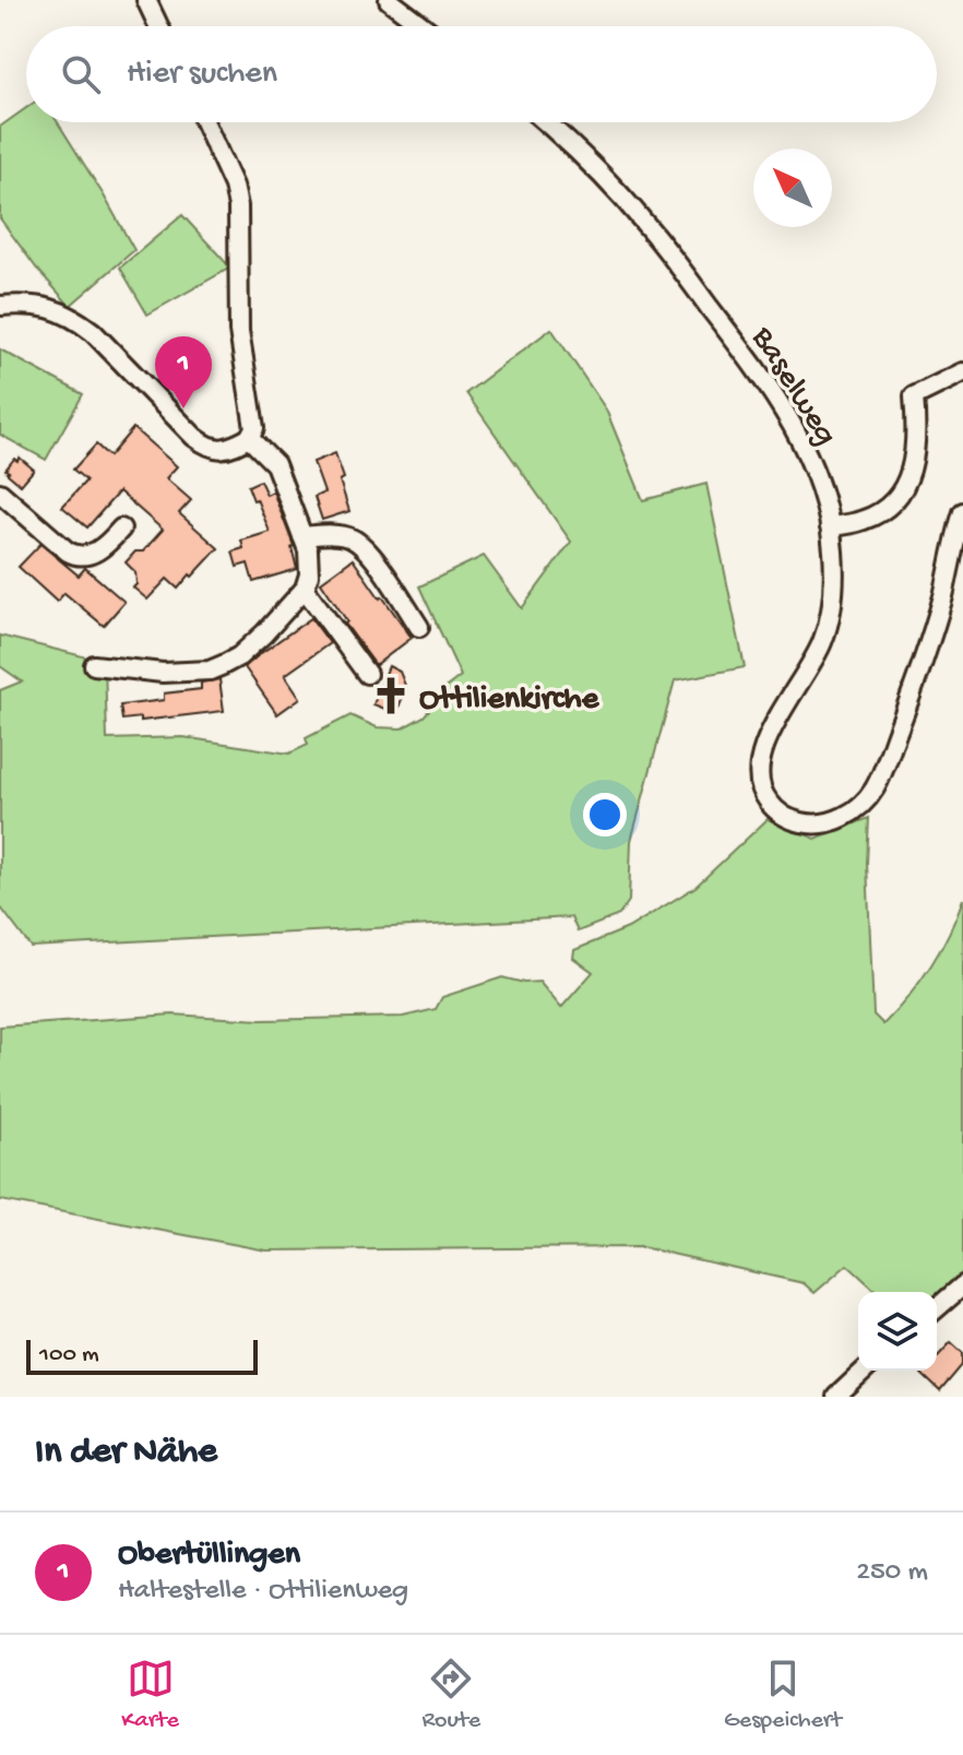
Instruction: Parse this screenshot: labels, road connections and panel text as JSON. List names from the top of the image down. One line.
{"streets":{"street":["Baselweg"]},"places":{"church":["Ottilienkirche"]},"scale_bar":"100 m","north":"top left","page":{"search":"Hier suchen","pins":"1","scale":"100 m","heading":"In der Nähe","list":[{"mark":"1","name":"Obertüllingen","note":"Haltestelle · Ottilienweg","value":"250 m"}],"nav":["Karte","Route","Gespeichert"]}}
